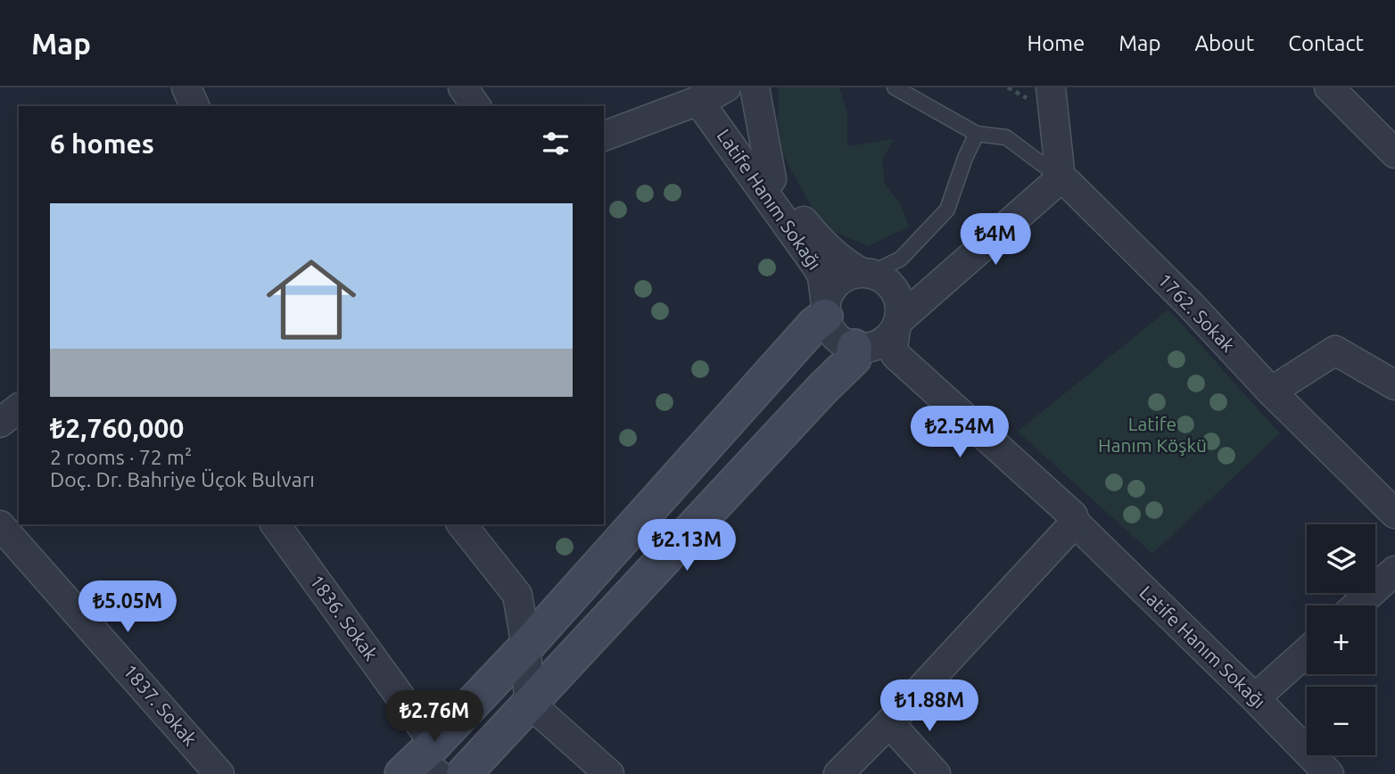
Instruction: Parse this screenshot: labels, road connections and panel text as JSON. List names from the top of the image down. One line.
{"streets":{"street":["Latife Hanım Sokağı","1762. Sokak","1836. Sokak","1837. Sokak"]},"parks":["Latife Hanım Köşkü"],"page":{"header":"Map","nav":["Home","Map","About","Contact"],"heading":"6 homes","list":[{"name":"₺2,760,000","note":"2 rooms · 72 m² · Doç. Dr. Bahriye Üçok Bulvarı"}],"price":["₺4M","₺2.54M","₺2.13M","₺5.05M","₺1.88M","₺2.76M"],"map_buttons":["+","−"]}}
